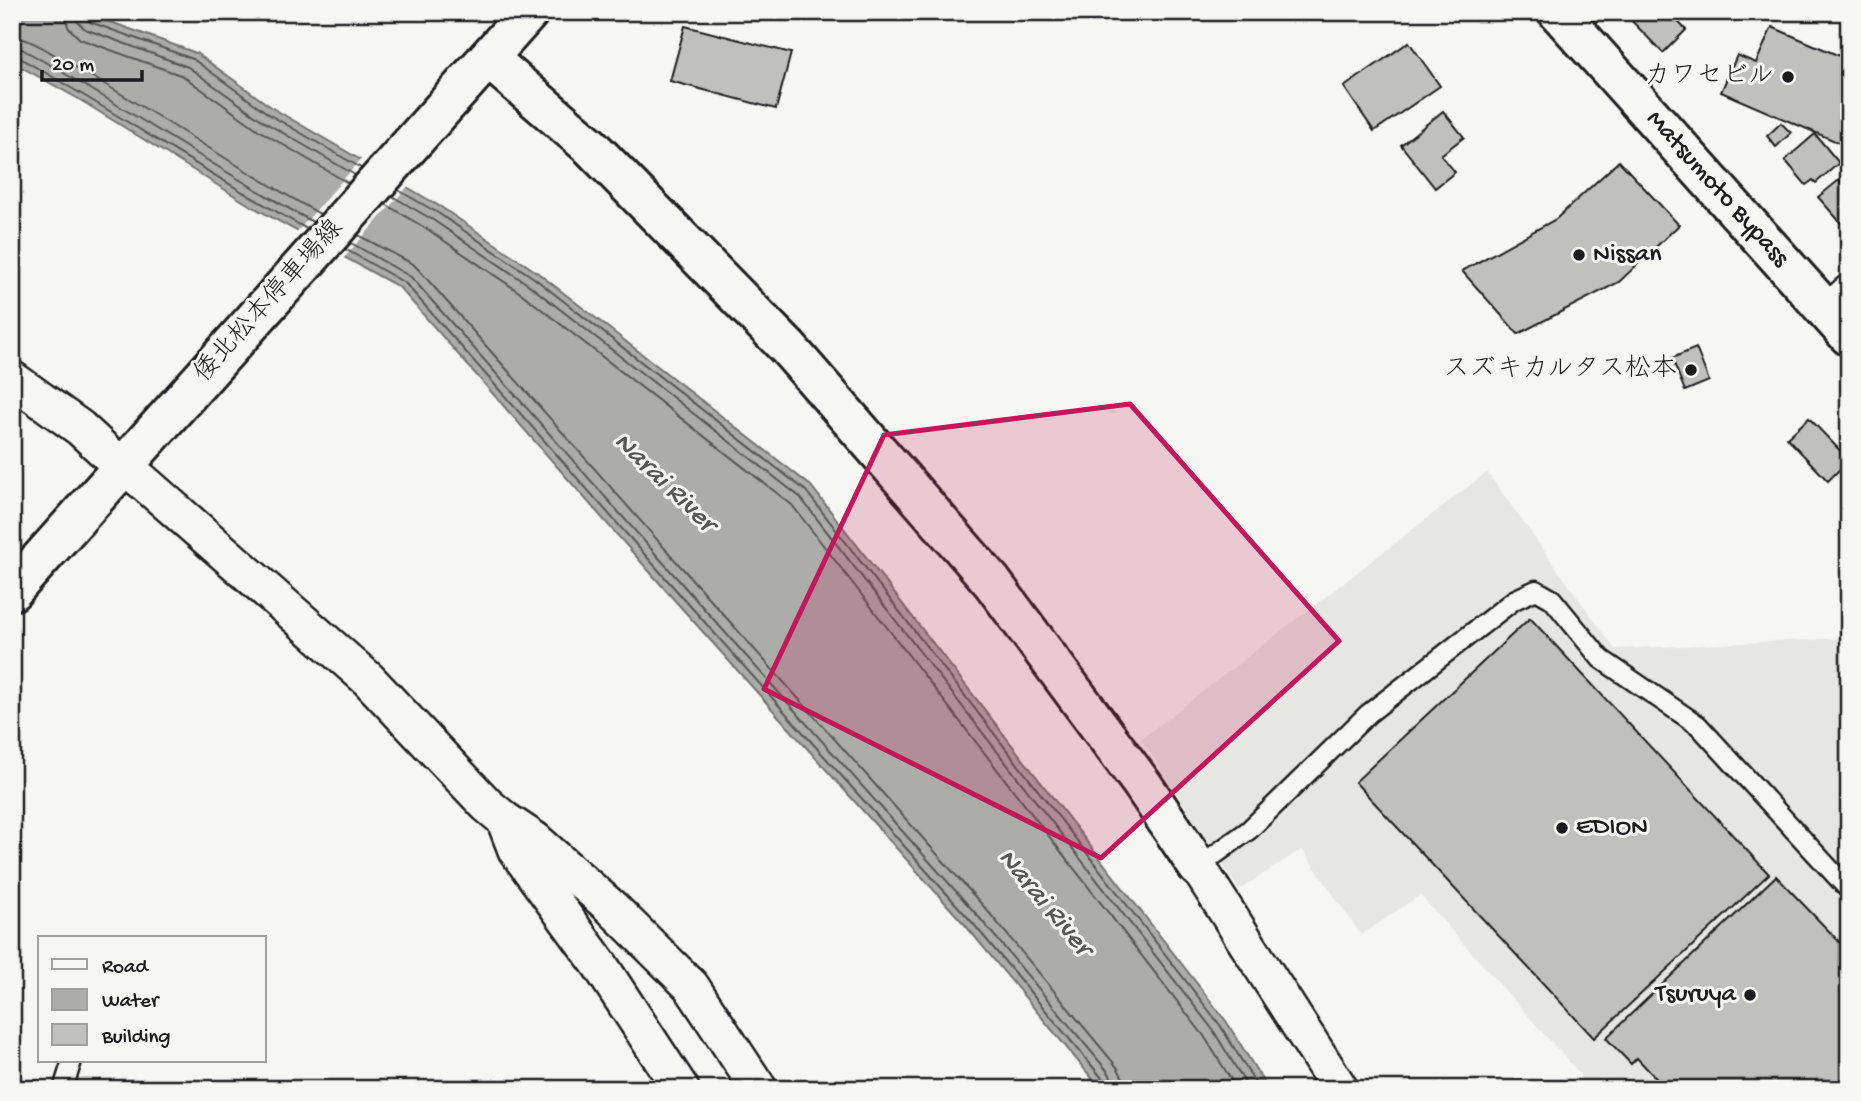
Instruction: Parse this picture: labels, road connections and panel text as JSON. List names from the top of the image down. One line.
{"streets":{"main road":["Matsumoto Bypass","倭北松本停車場線"]},"water":["Narai River"],"places":["カワセビル","Nissan","スズキカルタス松本","EDION","Tsuruya"],"legend":["Road","Water","Building"],"scale_bar":"20 m"}
